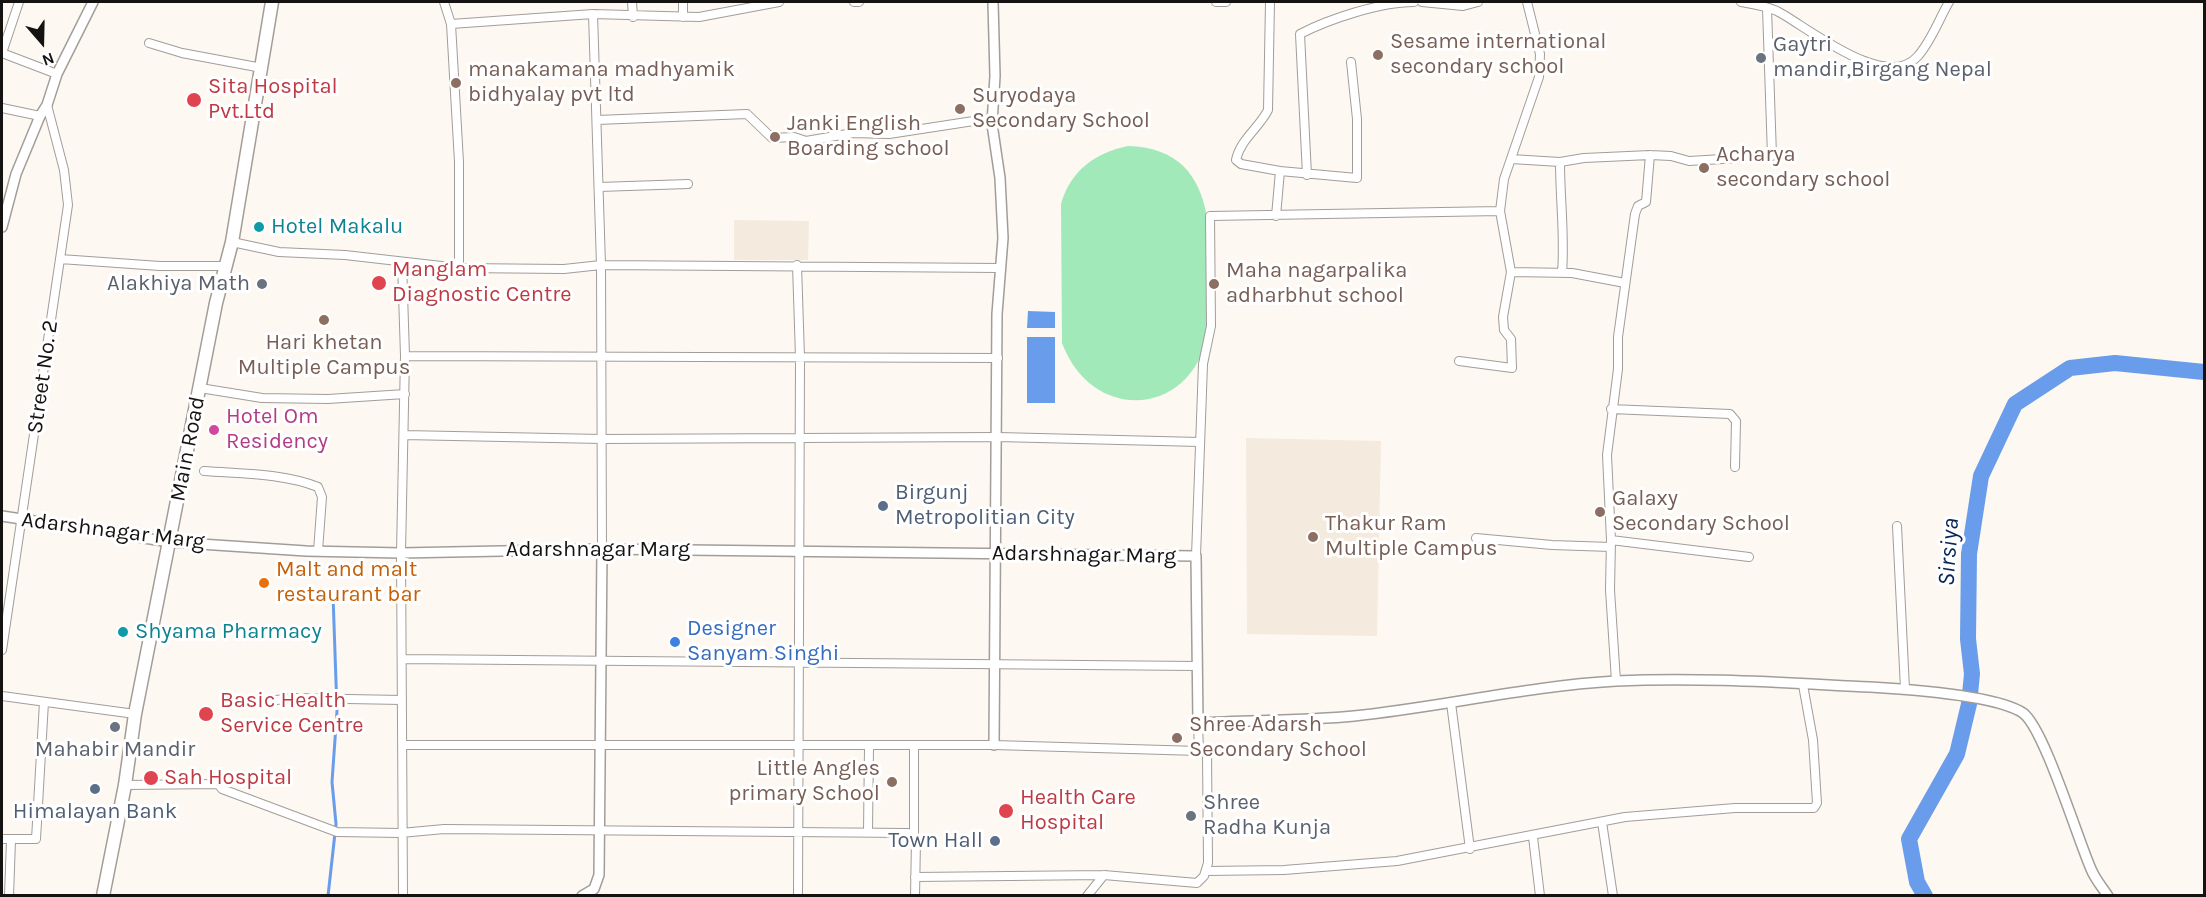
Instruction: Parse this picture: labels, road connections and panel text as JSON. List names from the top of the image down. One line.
{"streets":{"main road":["Main Road"],"street":["Street No. 2","Adarshnagar Marg"]},"crossings":[["Street No. 2","Adarshnagar Marg"],["Main Road","Adarshnagar Marg"]],"water":["Sirsiya"],"places":["Sesame international secondary school","Gaytri mandir,Birgang Nepal","manakamana madhyamik bidhyalay pvt ltd","Sita Hospital Pvt.Ltd","Suryodaya Secondary School","Janki English Boarding school","Acharya secondary school","Hotel Makalu","Manglam Diagnostic Centre","Alakhiya Math","Maha nagarpalika adharbhut school","Hari khetan Multiple Campus","Hotel Om Residency","Birgunj Metropolitian City","Galaxy Secondary School","Thakur Ram Multiple Campus","Malt and malt restaurant bar","Shyama Pharmacy","Designer Sanyam Singhi","Basic Health Service Centre","Mahabir Mandir","Shree Adarsh Secondary School","Sah Hospital","Little Angles primary School","Himalayan Bank","Health Care Hospital","Shree Radha Kunja","Town Hall"],"north":"bottom"}
